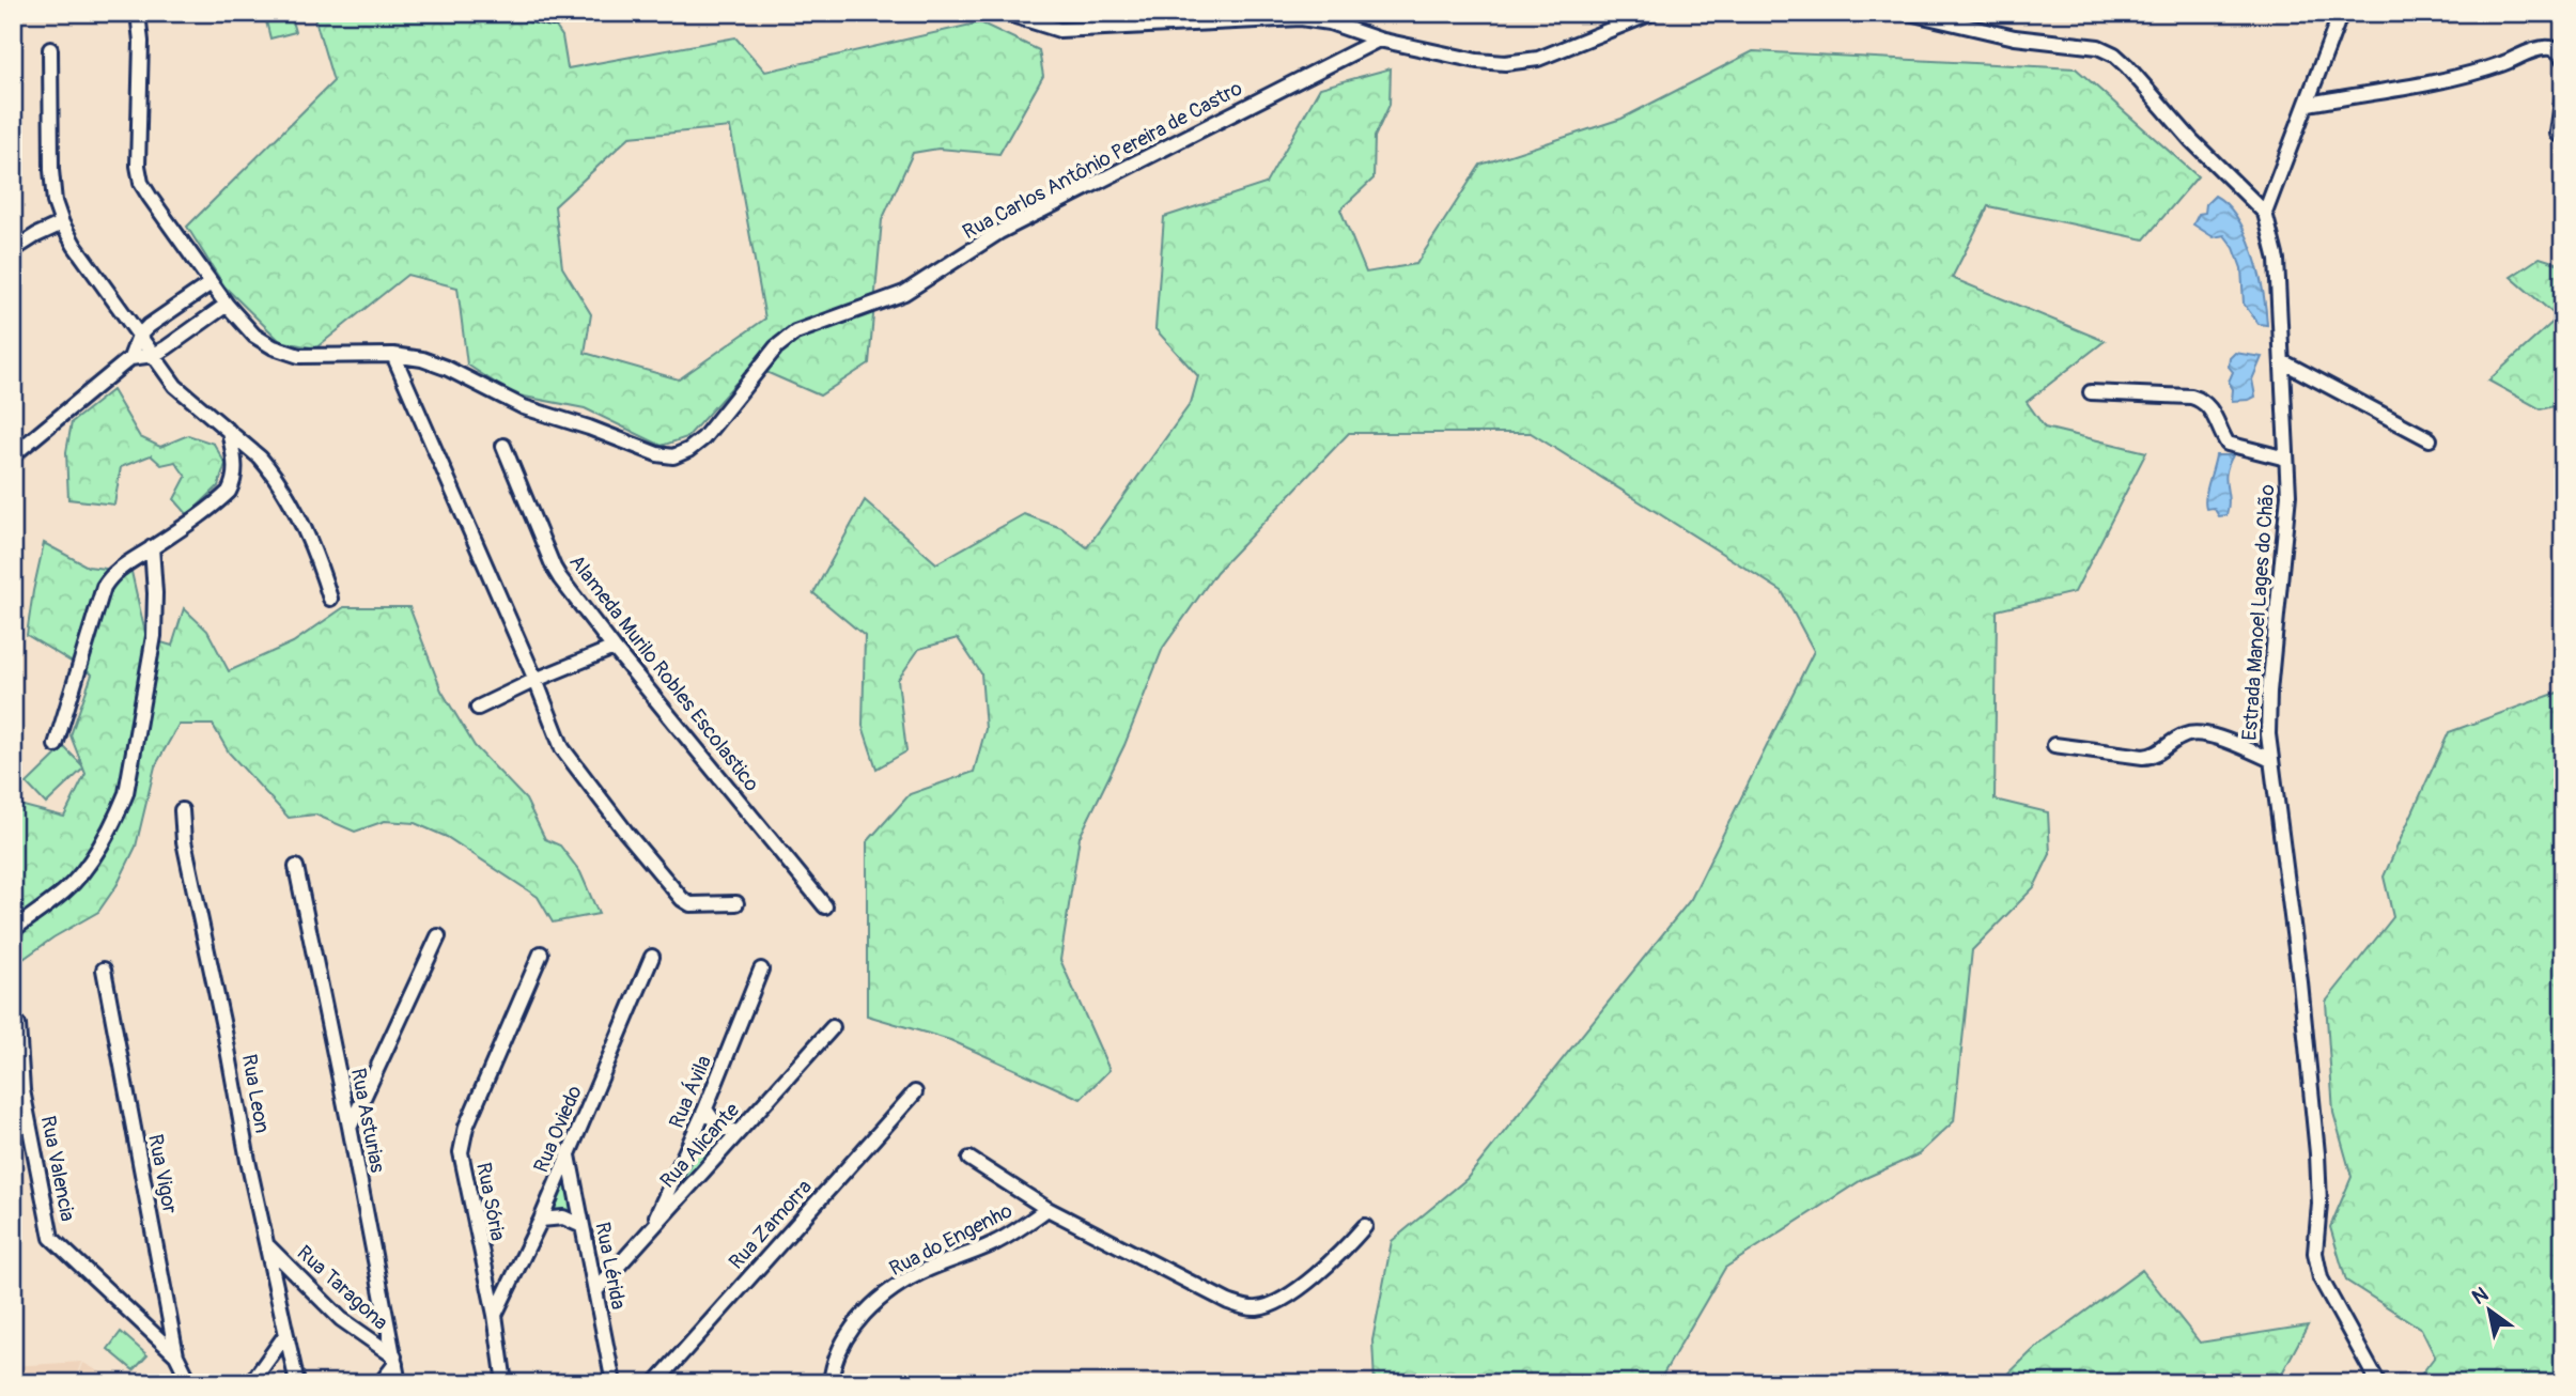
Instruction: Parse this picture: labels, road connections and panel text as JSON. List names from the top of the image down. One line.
{"streets":{"street":["Rua Carlos Antônio Pereira de Castro","Estrada Manoel Lages do Chão","Alameda Murilo Robles Escolastico","Rua Ávila","Rua Leon","Rua Asturias","Rua Oviedo","Rua Alicante","Rua Valencia","Rua Vigor","Rua Sória","Rua Zamorra","Rua do Engenho","Rua Lérida","Rua Taragona"]},"crossings":[["Rua Ávila","Rua Alicante"],["Rua Leon","Rua Taragona"],["Rua Asturias","Rua Taragona"],["Rua Oviedo","Rua Sória"],["Rua Oviedo","Rua Lérida"],["Rua Alicante","Rua Lérida"],["Rua Valencia","Rua Vigor"]],"north":"top left"}
